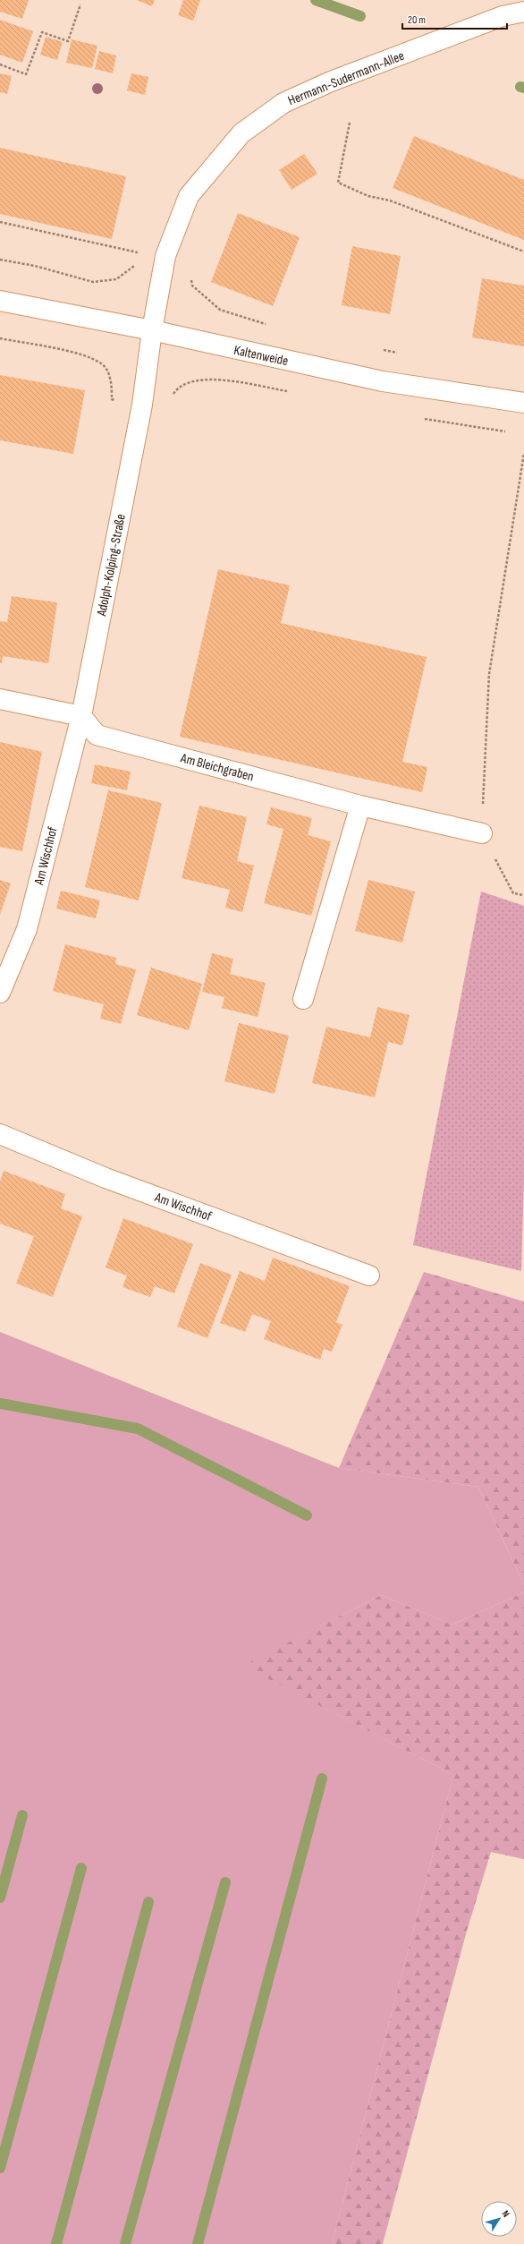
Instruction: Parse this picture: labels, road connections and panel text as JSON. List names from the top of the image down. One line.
{"streets":{"street":["Hermann-Sudermann-Allee","Kaltenweide","Adolph-Kolping-Straße","Am Bleichgraben","Am Wischhof"]},"crossings":[["Hermann-Sudermann-Allee","Kaltenweide"],["Hermann-Sudermann-Allee","Adolph-Kolping-Straße"],["Kaltenweide","Adolph-Kolping-Straße"],["Adolph-Kolping-Straße","Am Bleichgraben"],["Adolph-Kolping-Straße","Am Wischhof"],["Am Bleichgraben","Am Wischhof"]],"scale_bar":"20 m","north":"top right"}
